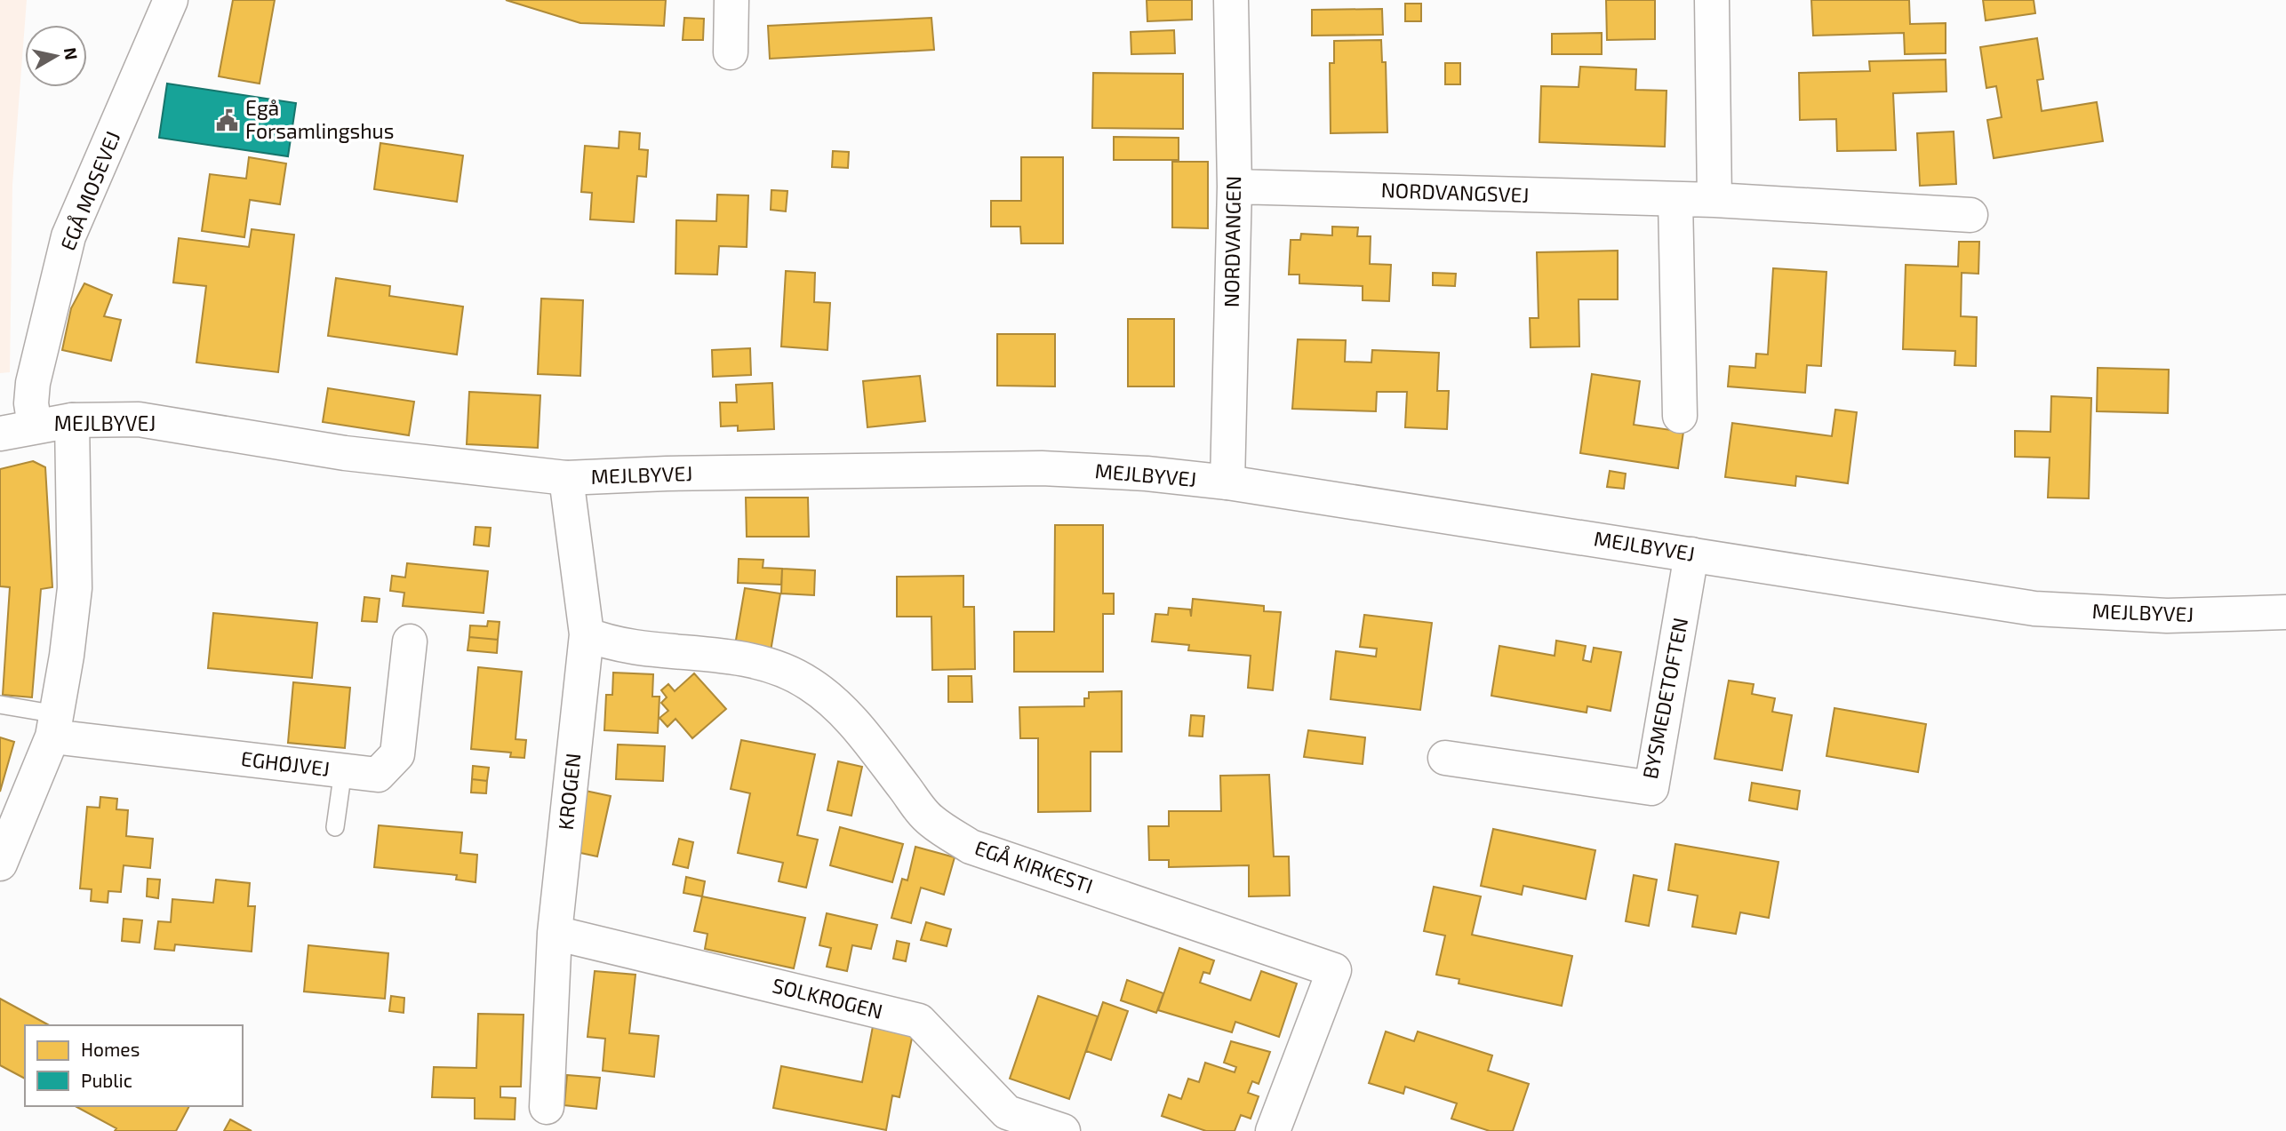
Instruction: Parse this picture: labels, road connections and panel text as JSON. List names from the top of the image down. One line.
{"streets":{"street":["EGÅ MOSEVEJ","NORDVANGSVEJ","NORDVANGEN","MEJLBYVEJ","BYSMEDETOFTEN","EGHØJVEJ","KROGEN","EGÅ KIRKESTI","SOLKROGEN"]},"crossings":[["EGÅ MOSEVEJ","MEJLBYVEJ"],["NORDVANGSVEJ","NORDVANGEN"],["NORDVANGEN","MEJLBYVEJ"],["MEJLBYVEJ","BYSMEDETOFTEN"],["MEJLBYVEJ","KROGEN"],["KROGEN","EGÅ KIRKESTI"],["KROGEN","SOLKROGEN"]],"places":{"public building":["Egå Forsamlingshus"]},"legend":["Homes","Public"],"north":"right"}
